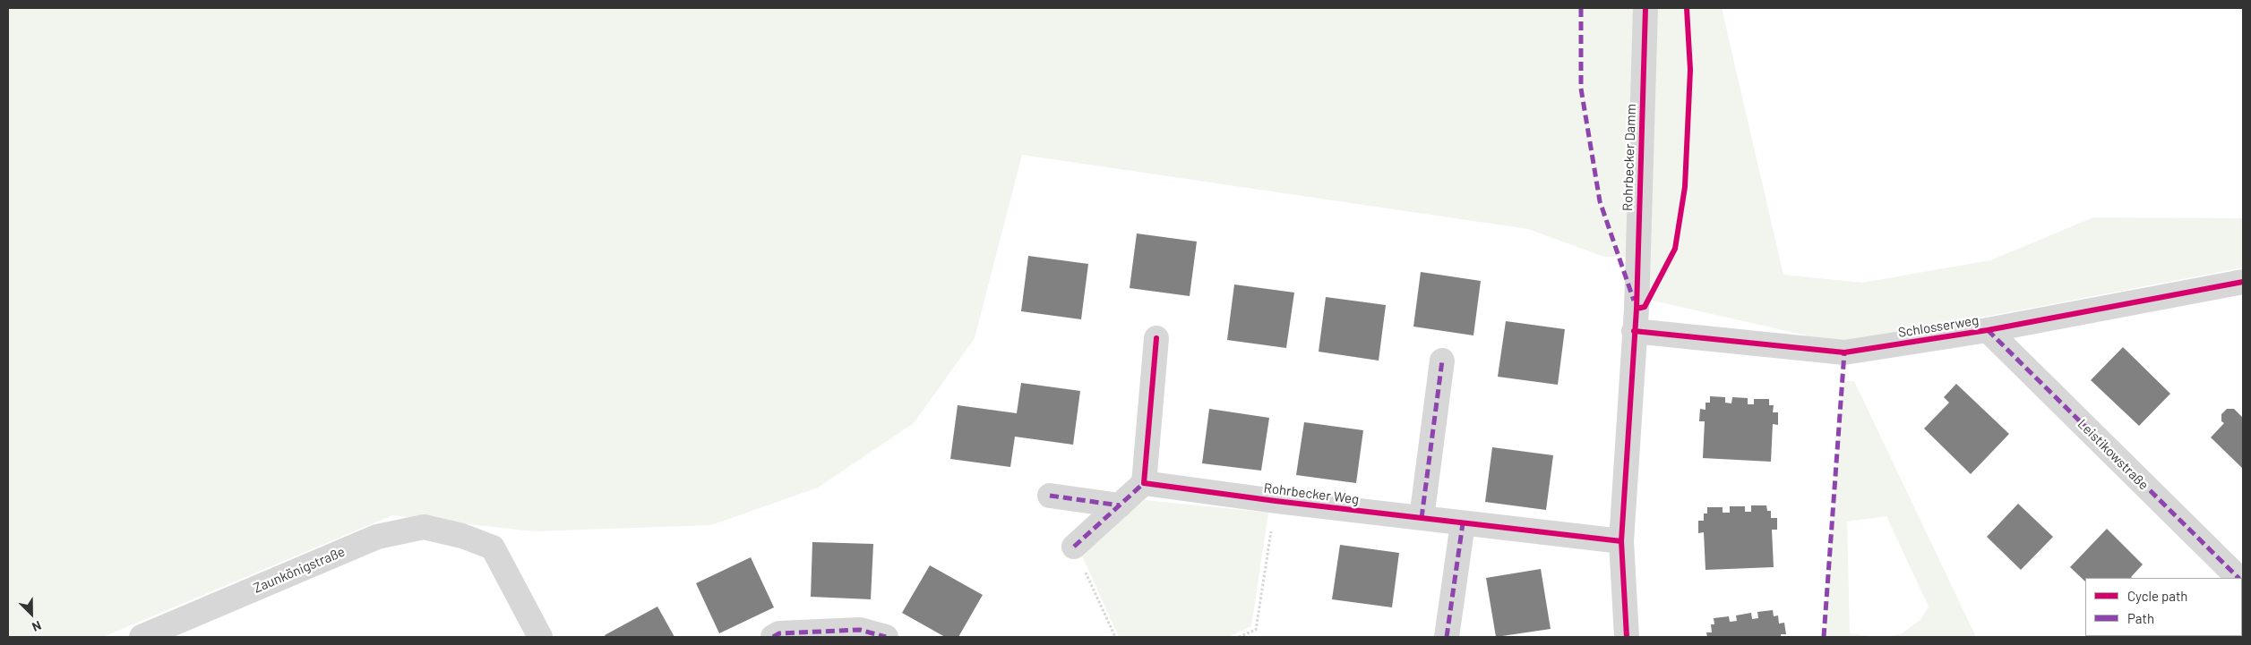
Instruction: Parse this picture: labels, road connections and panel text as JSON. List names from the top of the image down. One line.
{"streets":{"street":["Rohrbecker Damm","Schlosserweg","Leistikowstraße","Rohrbecker Weg","Zaunkönigstraße"]},"crossings":[["Rohrbecker Damm","Schlosserweg"],["Schlosserweg","Leistikowstraße"]],"legend":["Cycle path","Path"],"north":"bottom right"}
